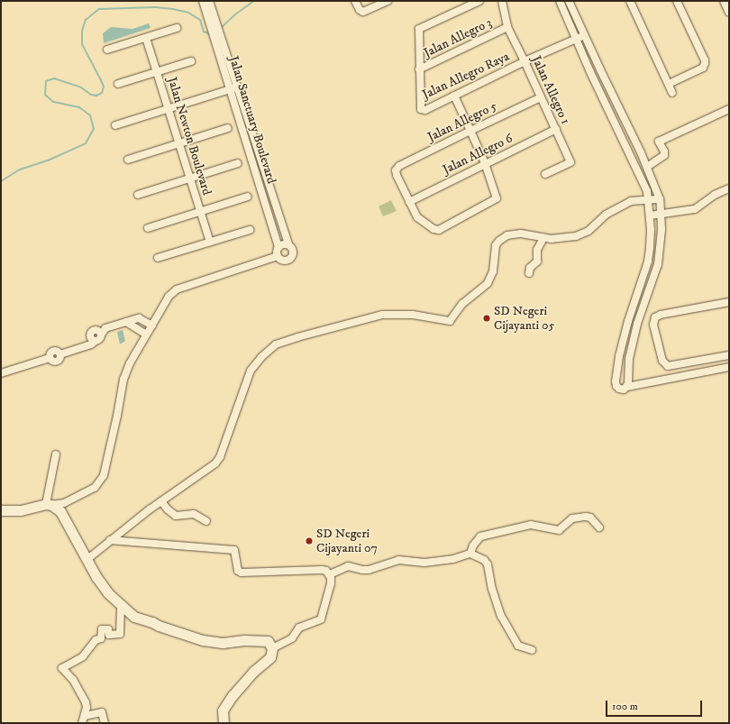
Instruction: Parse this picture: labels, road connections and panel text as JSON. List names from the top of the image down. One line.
{"streets":{"street":["Jalan Allegro 3","Jalan Allegro Raya","Jalan Allegro 1","Jalan Sanctuary Boulevard","Jalan Allegro 5","Jalan Newton Boulevard","Jalan Allegro 6"]},"crossings":[["Jalan Allegro 3","Jalan Allegro Raya"],["Jalan Allegro 3","Jalan Allegro 1"],["Jalan Allegro Raya","Jalan Allegro 1"],["Jalan Allegro 1","Jalan Allegro 5"],["Jalan Allegro 1","Jalan Allegro 6"],["Jalan Allegro 5","Jalan Allegro 6"]],"places":["SD Negeri Cijayanti 05","SD Negeri Cijayanti 07"],"scale_bar":"100 m"}
